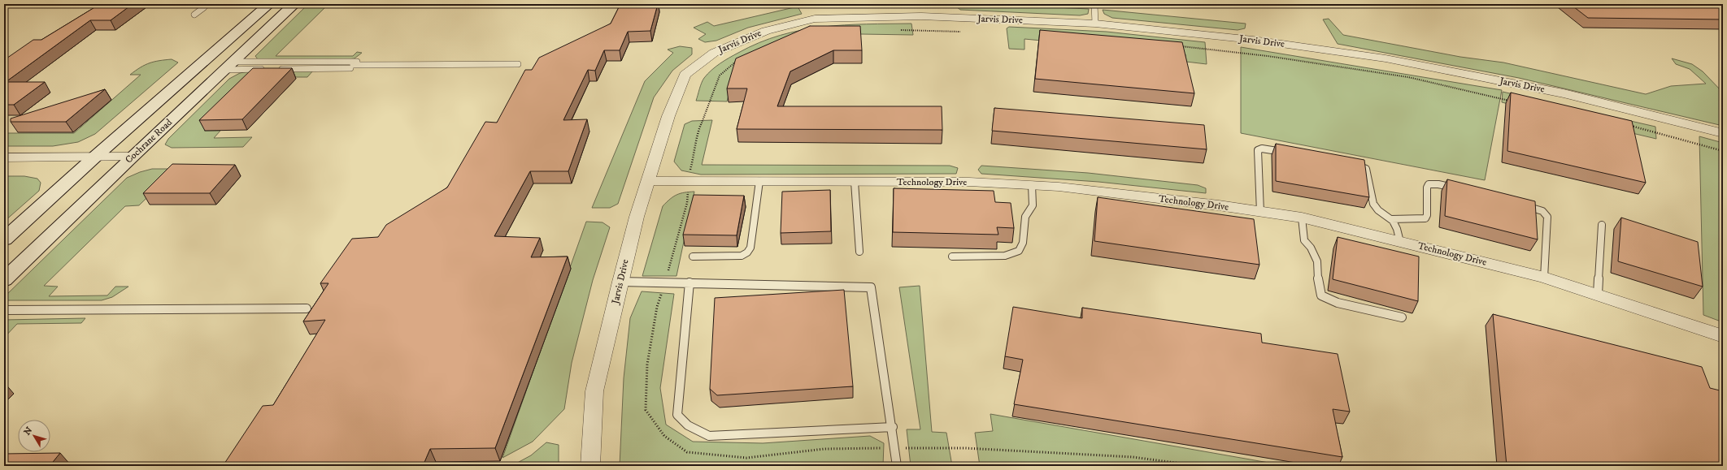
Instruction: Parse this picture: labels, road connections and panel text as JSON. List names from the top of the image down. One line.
{"streets":{"main road":["Cochrane Road"],"street":["Jarvis Drive","Technology Drive"]},"crossings":[["Jarvis Drive","Technology Drive"]],"north":"top left"}
